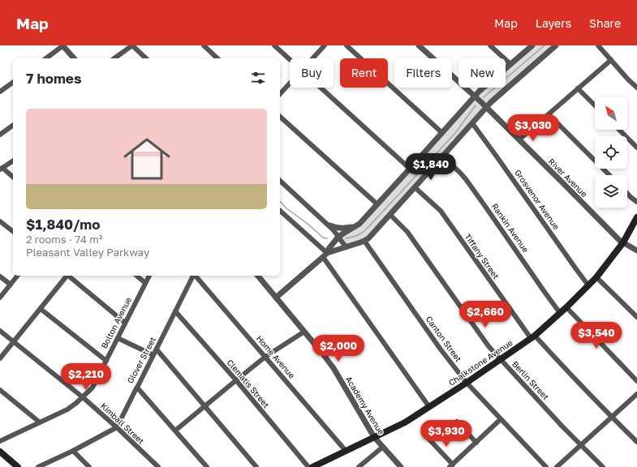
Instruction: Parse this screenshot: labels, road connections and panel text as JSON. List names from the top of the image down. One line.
{"streets":{"main road":["Chalkstone Avenue"],"street":["River Avenue","Grosvenor Avenue","Rankin Avenue","Tiffany Street","Bolton Avenue","Canton Street","Home Avenue","Glover Street","Berlin Street","Clematis Street","Academy Avenue","Kimball Street"]},"crossings":[["River Avenue","Chalkstone Avenue"],["Grosvenor Avenue","Chalkstone Avenue"],["Rankin Avenue","Chalkstone Avenue"],["Tiffany Street","Chalkstone Avenue"],["Bolton Avenue","Kimball Street"],["Canton Street","Chalkstone Avenue"],["Home Avenue","Chalkstone Avenue"],["Glover Street","Clematis Street"],["Glover Street","Kimball Street"],["Chalkstone Avenue","Berlin Street"],["Chalkstone Avenue","Academy Avenue"]],"north":"top left","page":{"header":"Map","nav":["Map","Layers","Share"],"chip":["Buy","Rent","Filters","New"],"heading":"7 homes","list":[{"name":"$1,840/mo","note":"2 rooms · 74 m² · Pleasant Valley Parkway"}],"price":["$3,030","$1,840","$2,660","$3,540","$2,000","$2,210","$3,930"]}}
